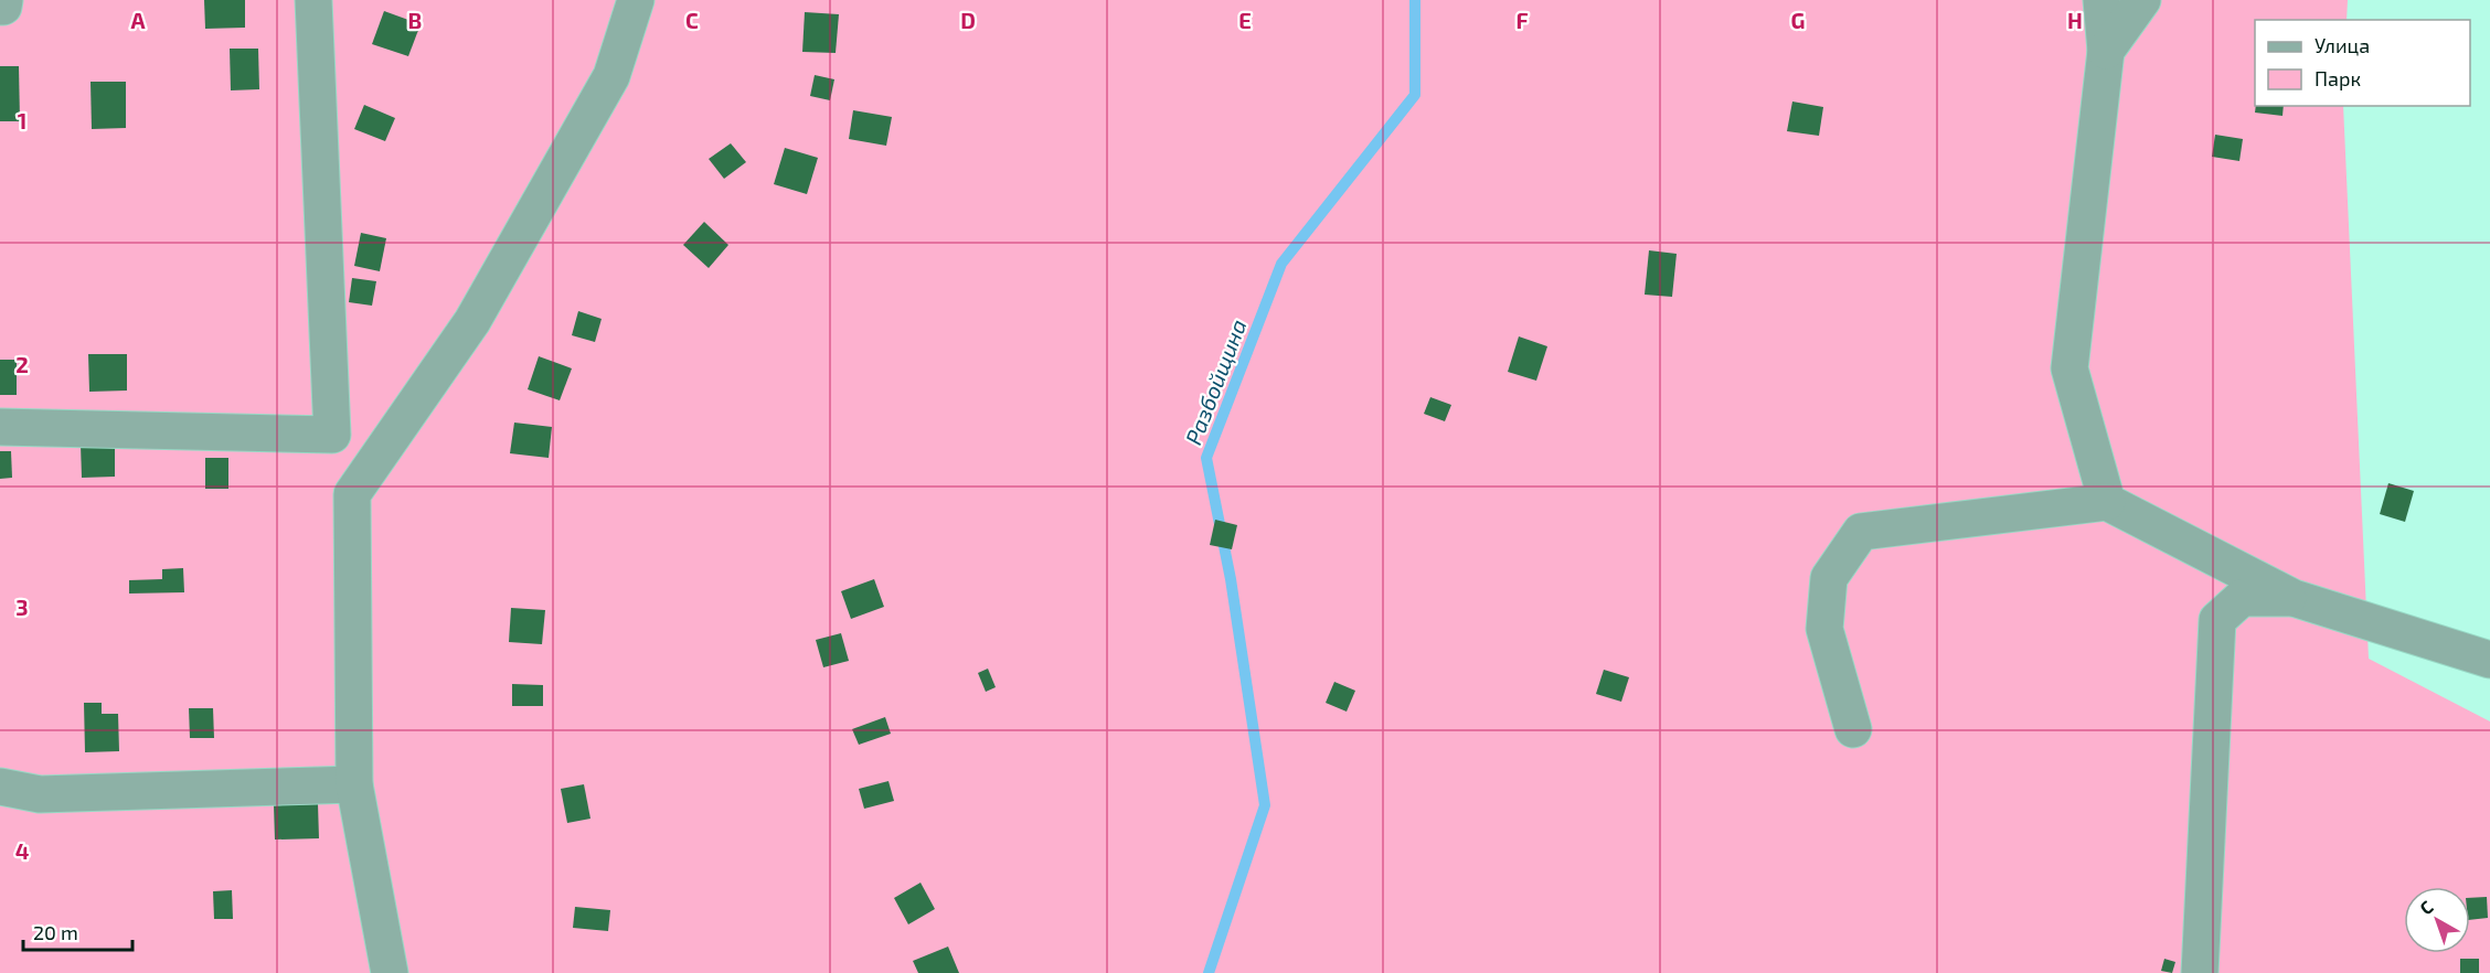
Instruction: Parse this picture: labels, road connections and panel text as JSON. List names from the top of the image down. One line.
{"water":["Разбойщина"],"legend":["Улица","Парк"],"scale_bar":"20 m","north":"top left","grid":{"columns":["A","B","C","D","E","F","G","H"],"rows":["1","2","3","4"]}}
